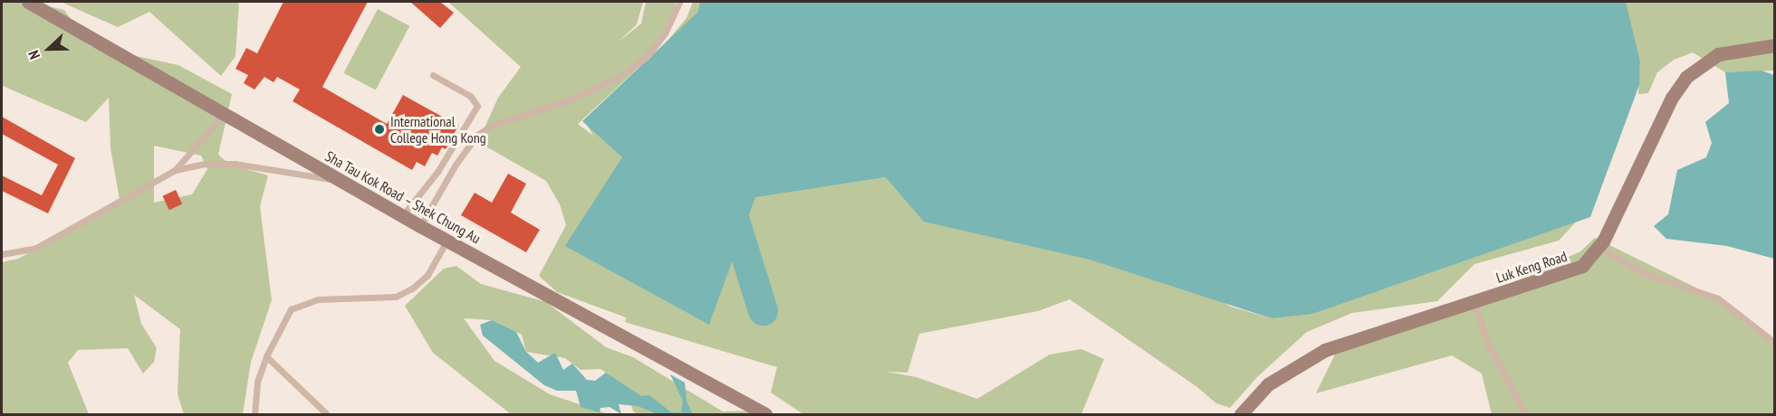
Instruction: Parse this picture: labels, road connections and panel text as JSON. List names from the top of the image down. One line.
{"streets":{"main road":["Sha Tau Kok Road – Shek Chung Au","Luk Keng Road"]},"places":["International College Hong Kong"],"north":"left"}
